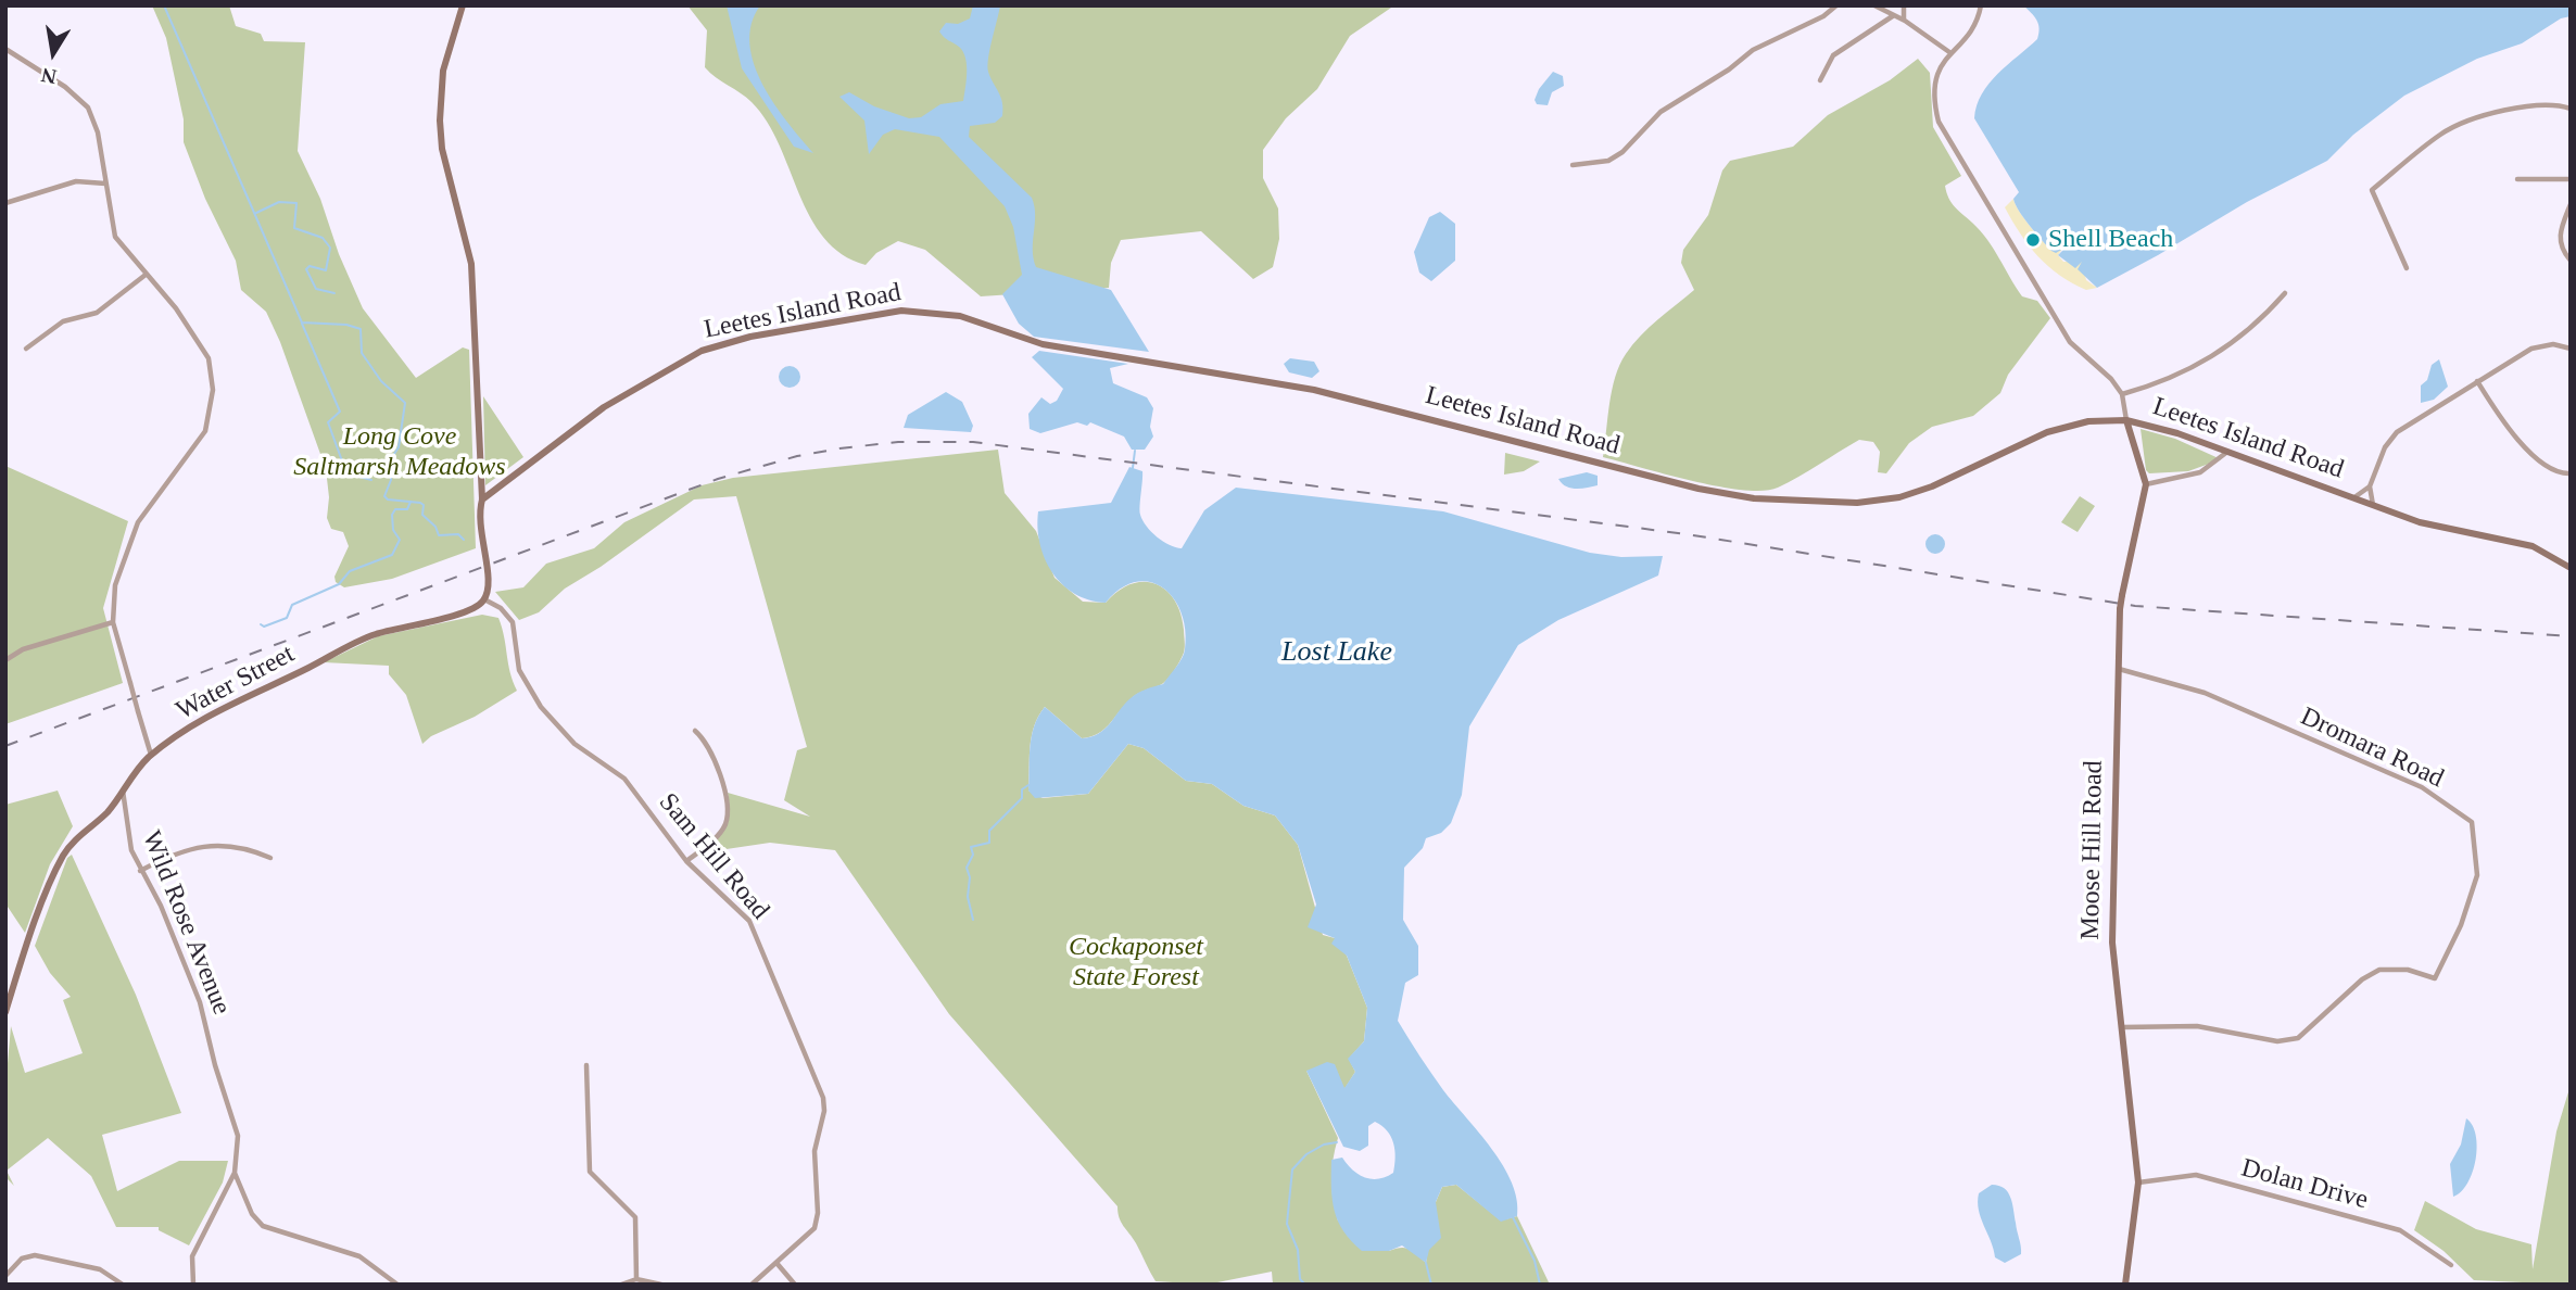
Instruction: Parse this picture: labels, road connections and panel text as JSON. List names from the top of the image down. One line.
{"streets":{"main road":["Leetes Island Road","Water Street","Moose Hill Road"],"street":["Dromara Road","Sam Hill Road","Wild Rose Avenue","Dolan Drive"]},"crossings":[["Leetes Island Road","Moose Hill Road"],["Water Street","Sam Hill Road"],["Water Street","Wild Rose Avenue"],["Dromara Road","Moose Hill Road"],["Moose Hill Road","Dolan Drive"]],"water":["Lost Lake"],"parks":["Long Cove Saltmarsh Meadows","Cockaponset State Forest"],"places":["Shell Beach"],"north":"bottom"}
